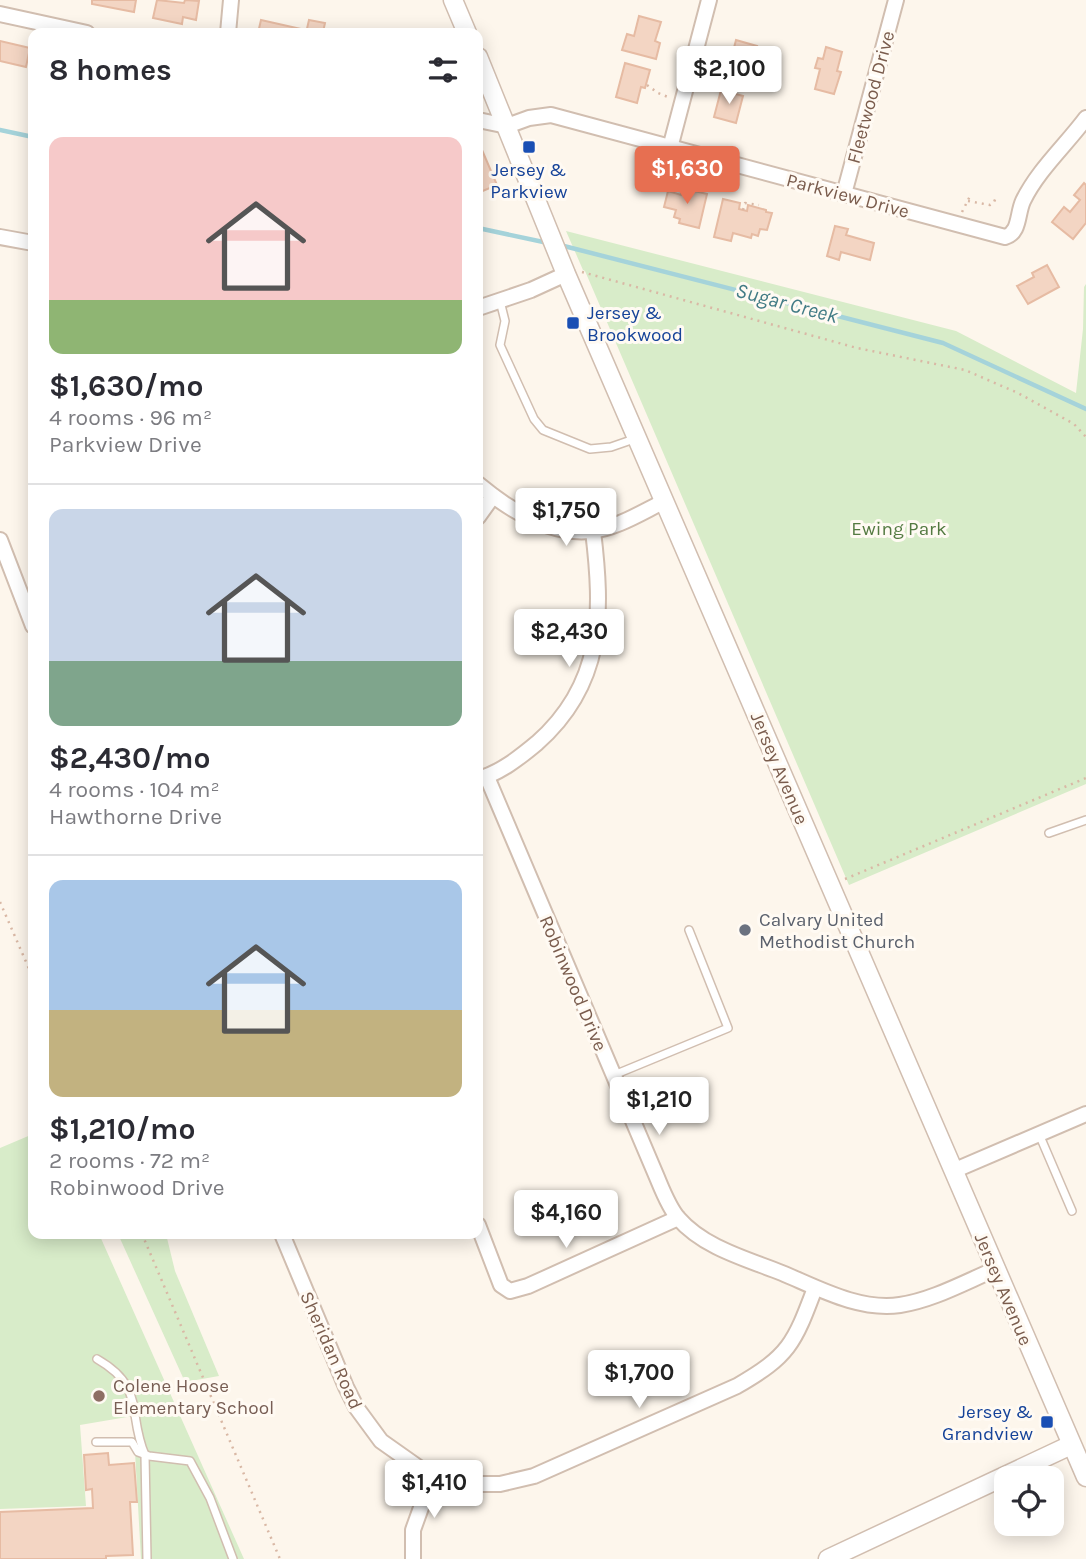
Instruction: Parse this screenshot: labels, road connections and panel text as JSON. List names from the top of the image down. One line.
{"streets":{"street":["Fleetwood Drive","Parkview Drive","Jersey Avenue","Robinwood Drive","Sheridan Road"]},"crossings":[["Fleetwood Drive","Parkview Drive"],["Parkview Drive","Jersey Avenue"],["Jersey Avenue","Robinwood Drive"]],"water":["Sugar Creek"],"parks":["Ewing Park"],"places":{"transit":["Jersey & Parkview","Jersey & Brookwood","Jersey & Grandview"],"other":["Calvary United Methodist Church","Colene Hoose Elementary School"]},"page":{"heading":"8 homes","price":["$2,100","$1,630","$1,750","$2,430","$1,210","$4,160","$1,700","$1,410"],"list":[{"name":"$1,630/mo","note":"4 rooms · 96 m² · Parkview Drive"},{"name":"$2,430/mo","note":"4 rooms · 104 m² · Hawthorne Drive"},{"name":"$1,210/mo","note":"2 rooms · 72 m² · Robinwood Drive"}]}}
